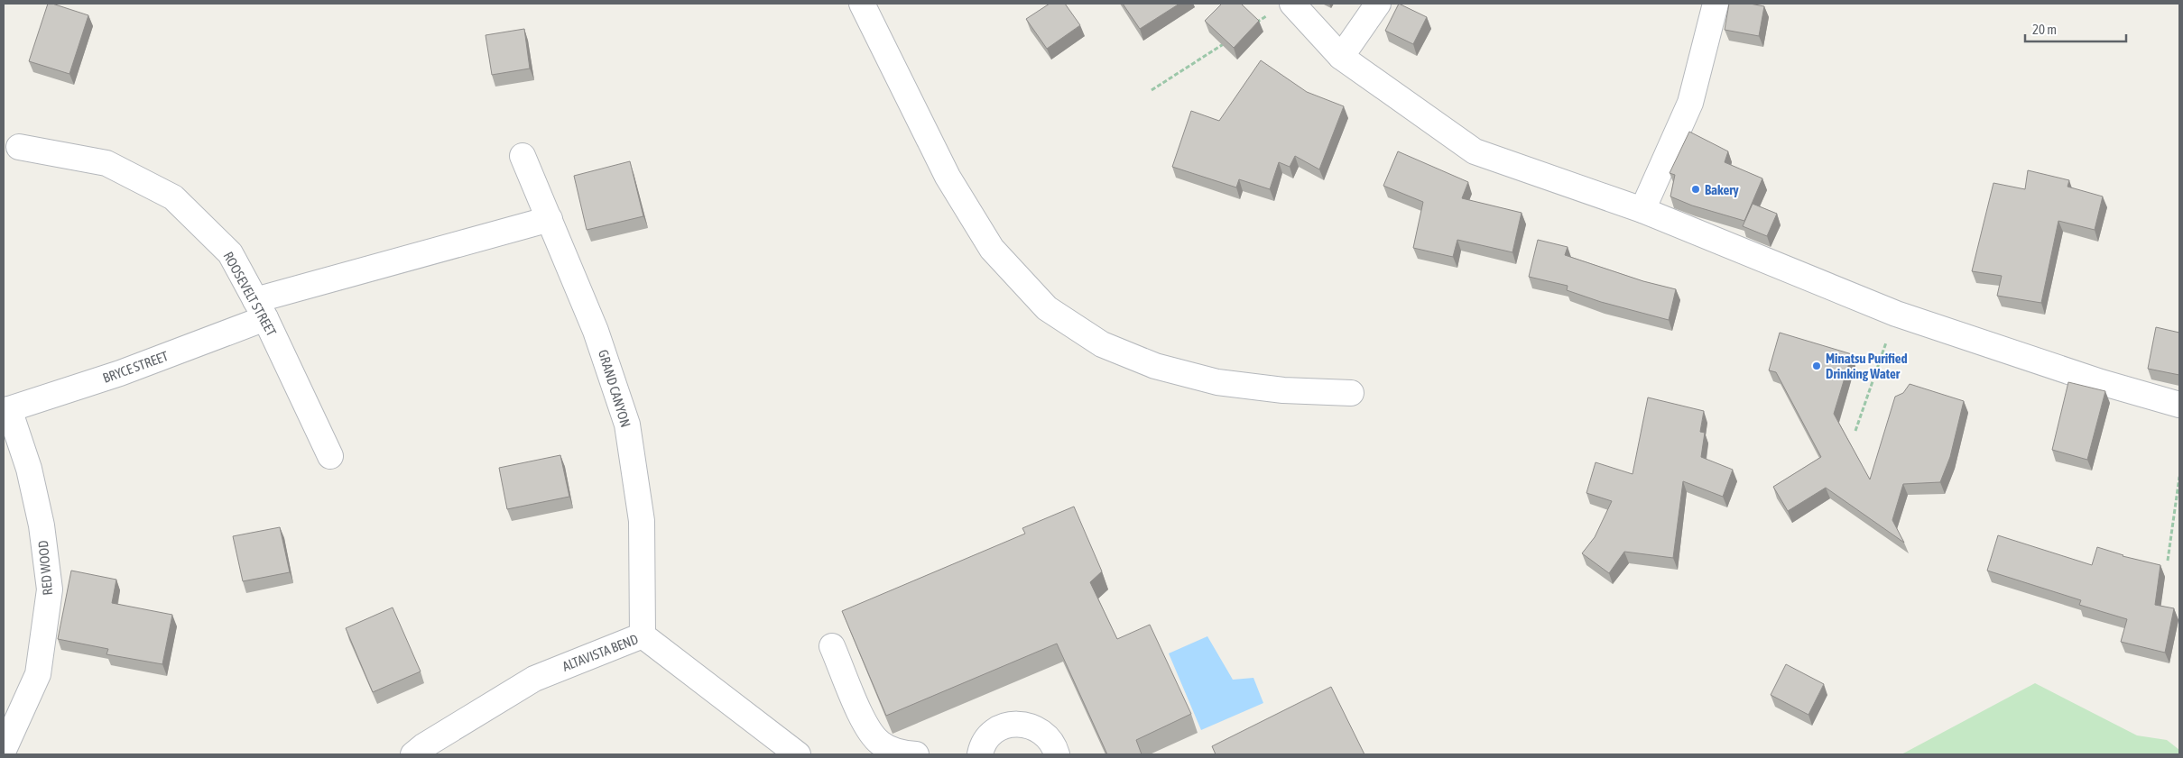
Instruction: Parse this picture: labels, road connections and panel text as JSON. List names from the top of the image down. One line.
{"streets":{"street":["ROOSEVELT STREET","BRYCE STREET","GRAND CANYON","RED WOOD","ALTAVISTA BEND"]},"crossings":[["ROOSEVELT STREET","BRYCE STREET"],["BRYCE STREET","GRAND CANYON"],["BRYCE STREET","RED WOOD"],["GRAND CANYON","ALTAVISTA BEND"]],"places":["Bakery","Minatsu Purified Drinking Water"],"scale_bar":"20 m"}
